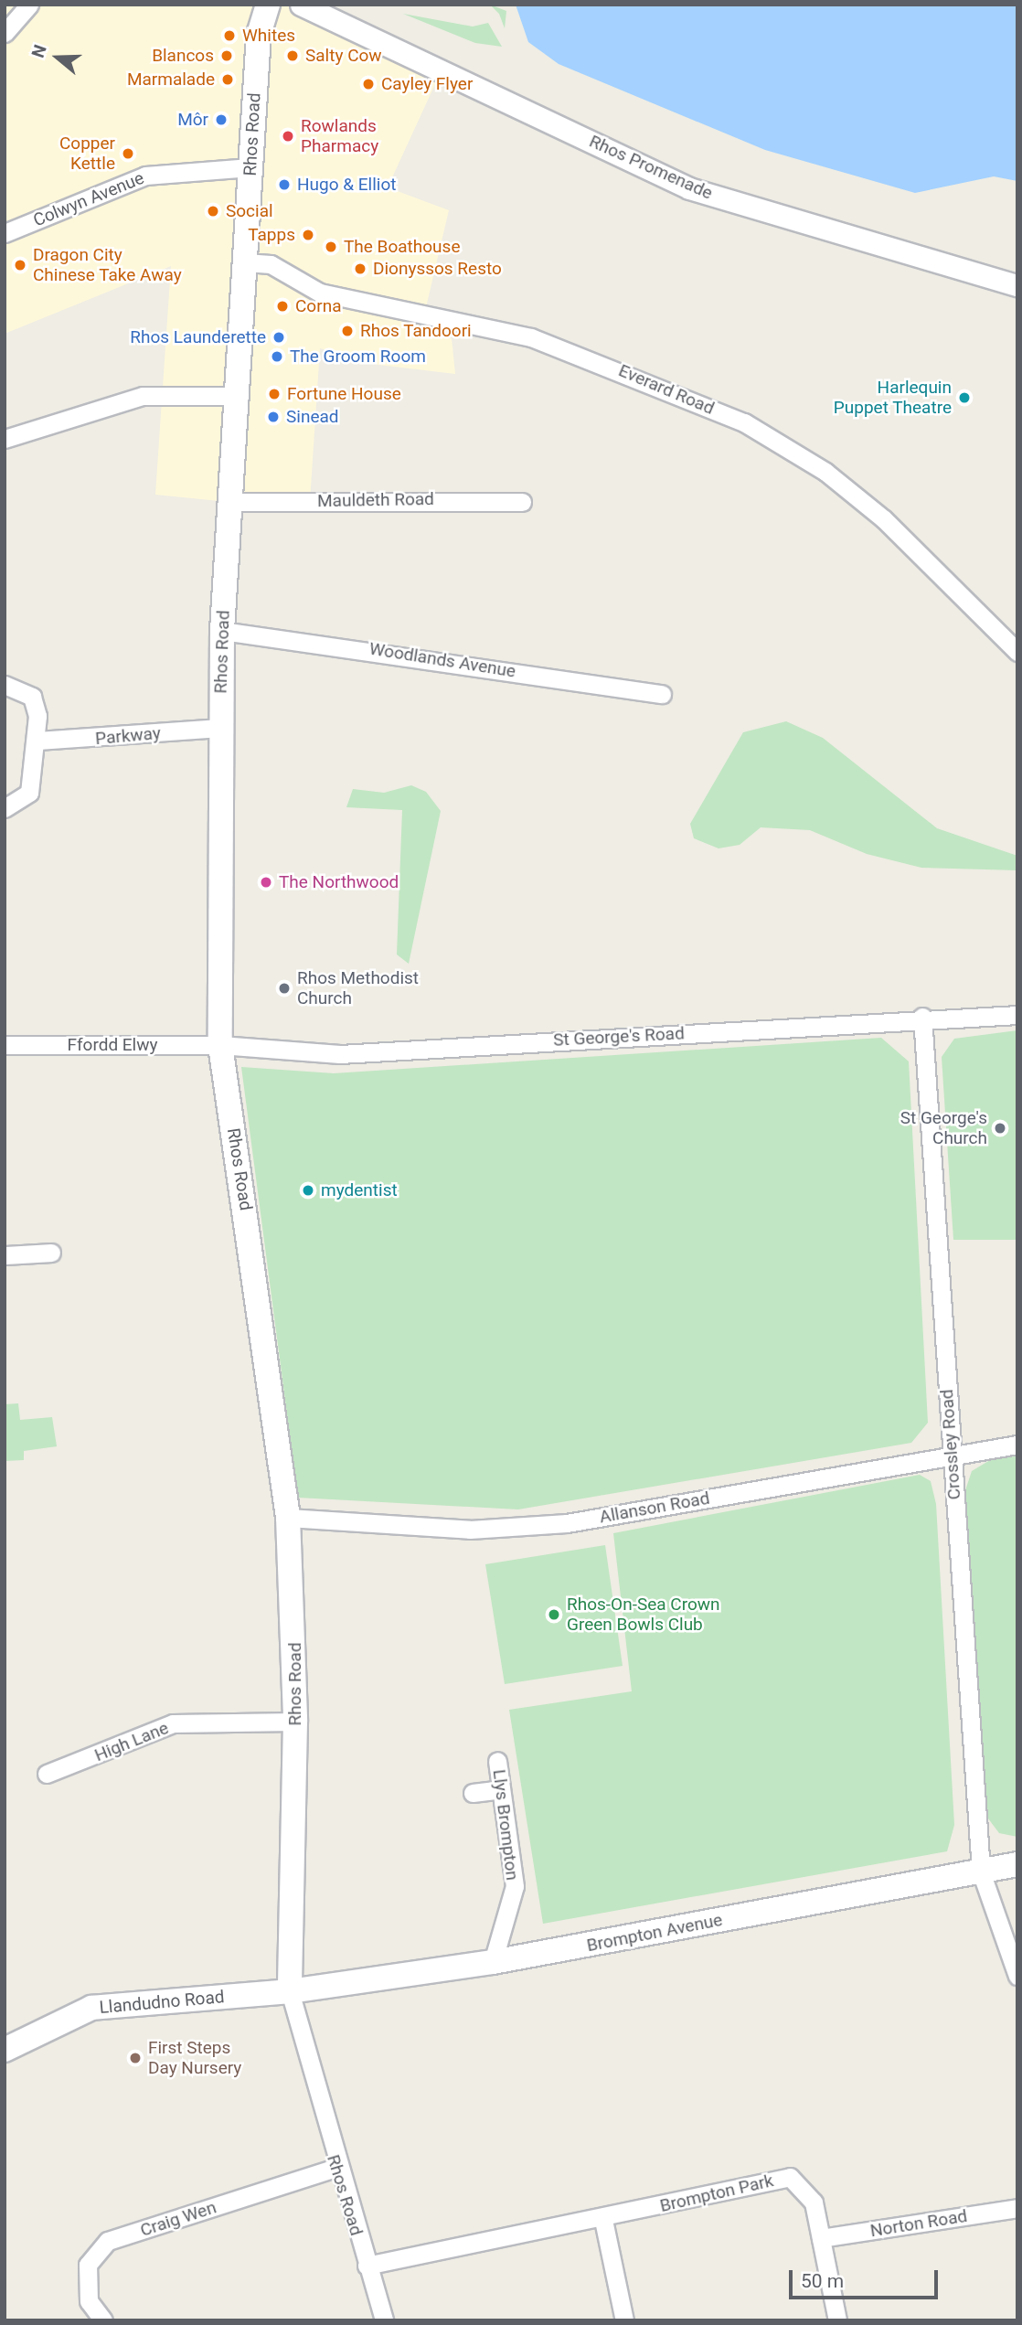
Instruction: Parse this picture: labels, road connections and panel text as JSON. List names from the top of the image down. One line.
{"streets":{"main road":["Rhos Road","Brompton Avenue","Llandudno Road"],"street":["Rhos Promenade","Colwyn Avenue","Everard Road","Mauldeth Road","Woodlands Avenue","Parkway","St George's Road","Ffordd Elwy","Crossley Road","Allanson Road","High Lane","Llys Brompton","Brompton Park","Craig Wen","Norton Road"]},"crossings":[["Rhos Road","Colwyn Avenue"],["Rhos Road","Everard Road"],["Rhos Road","Mauldeth Road"],["Rhos Road","Woodlands Avenue"],["Rhos Road","Parkway"],["Rhos Road","St George's Road"],["Rhos Road","Ffordd Elwy"],["Rhos Road","Allanson Road"],["Rhos Road","High Lane"],["Rhos Road","Brompton Avenue"],["Rhos Road","Llandudno Road"],["Rhos Road","Brompton Park"],["Rhos Road","Craig Wen"],["St George's Road","Ffordd Elwy"],["St George's Road","Crossley Road"],["Crossley Road","Allanson Road"],["Crossley Road","Brompton Avenue"],["Llys Brompton","Brompton Avenue"],["Brompton Avenue","Llandudno Road"],["Brompton Park","Norton Road"]],"places":["Whites","Blancos","Salty Cow","Marmalade","Cayley Flyer","Môr","Rowlands Pharmacy","Copper Kettle","Hugo & Elliot","Social","Tapps","The Boathouse","Dragon City Chinese Take Away","Dionyssos Resto","Corna","Rhos Tandoori","Rhos Launderette","The Groom Room","Fortune House","Harlequin Puppet Theatre","Sinead","The Northwood","Rhos Methodist Church","St George's Church","mydentist","Rhos-On-Sea Crown Green Bowls Club","First Steps Day Nursery"],"scale_bar":"50 m","north":"left"}
